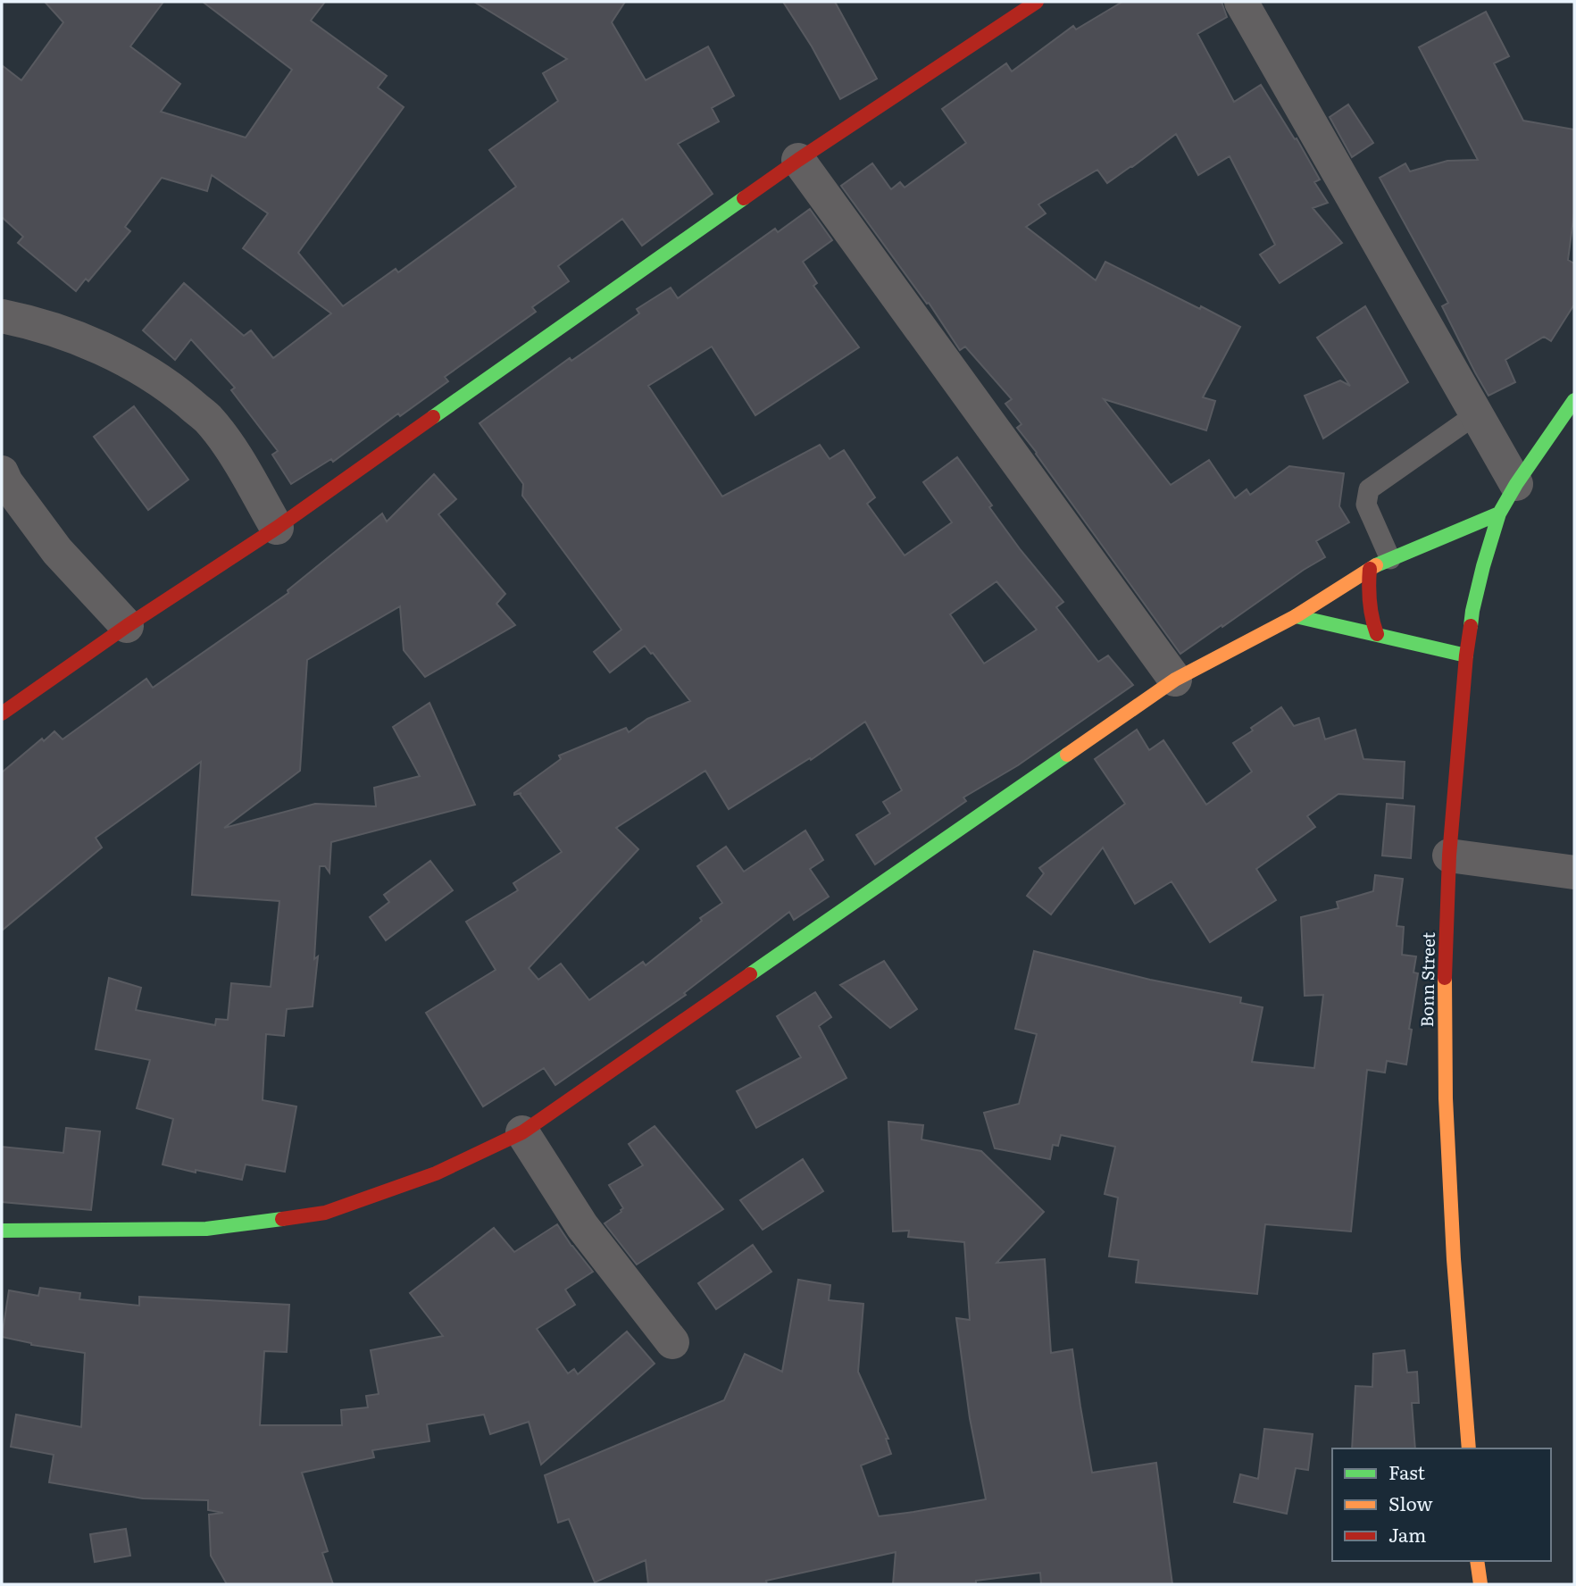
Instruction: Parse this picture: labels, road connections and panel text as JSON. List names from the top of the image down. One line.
{"streets":{"street":["Bonn Street"]},"legend":["Fast","Slow","Jam"]}
